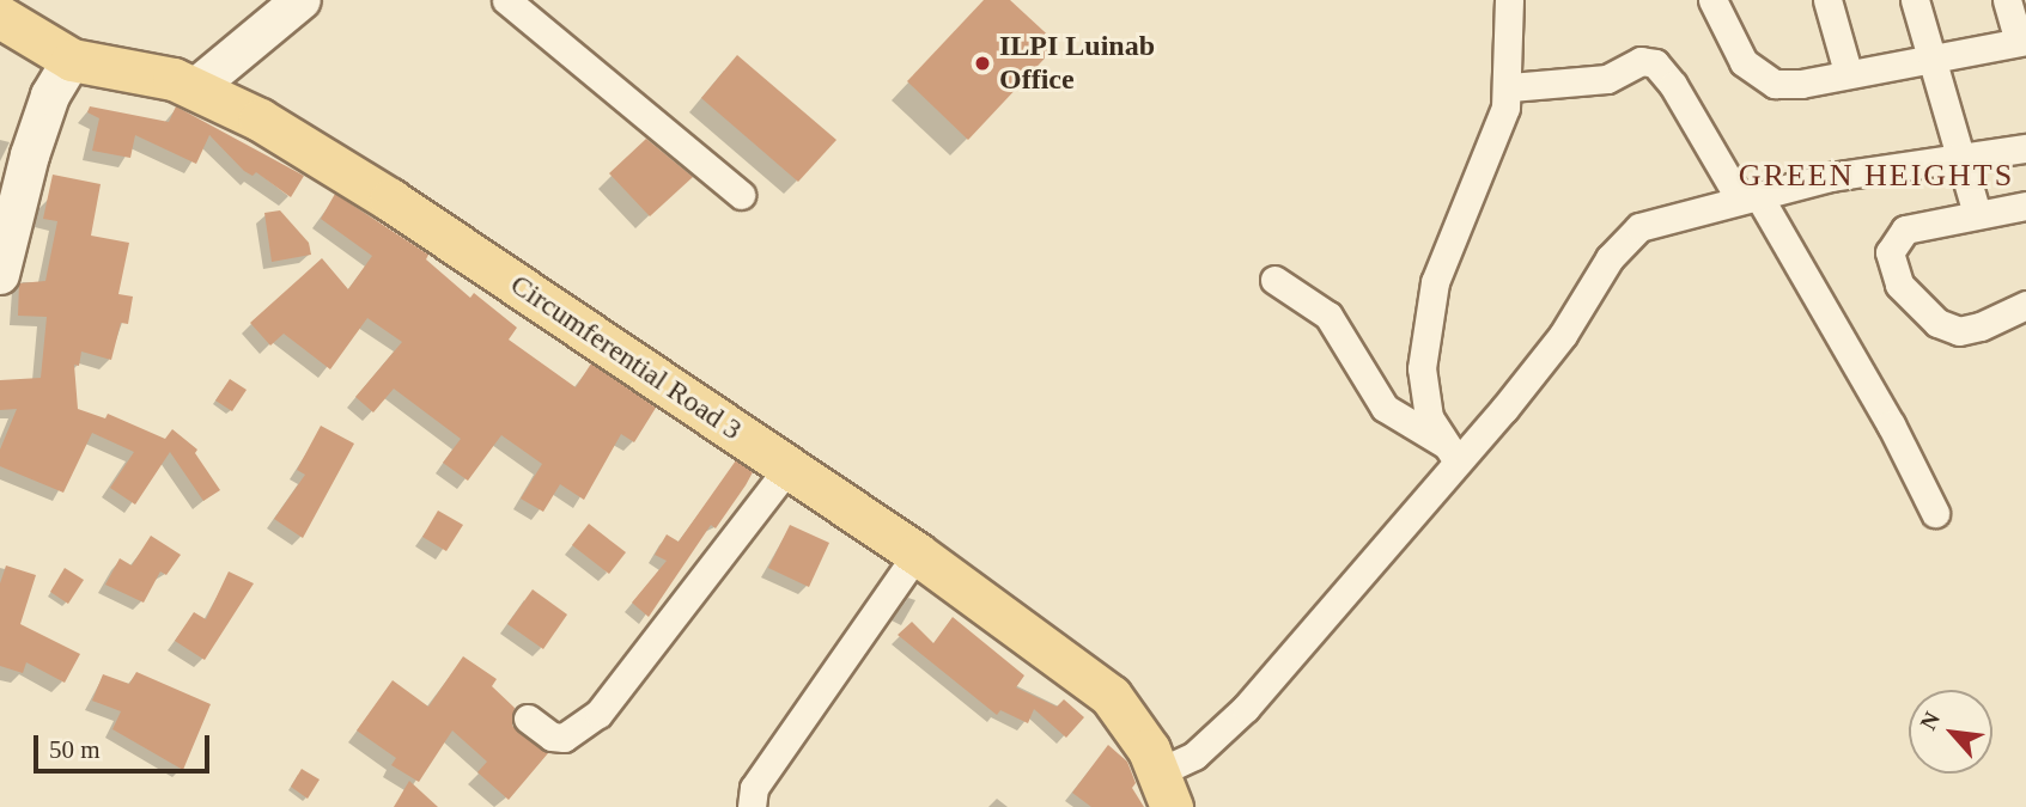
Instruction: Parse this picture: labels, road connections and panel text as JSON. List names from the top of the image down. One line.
{"streets":{"main road":["Circumferential Road 3"]},"districts":["GREEN HEIGHTS"],"places":["ILPI Luinab Office"],"scale_bar":"50 m","north":"top left"}
